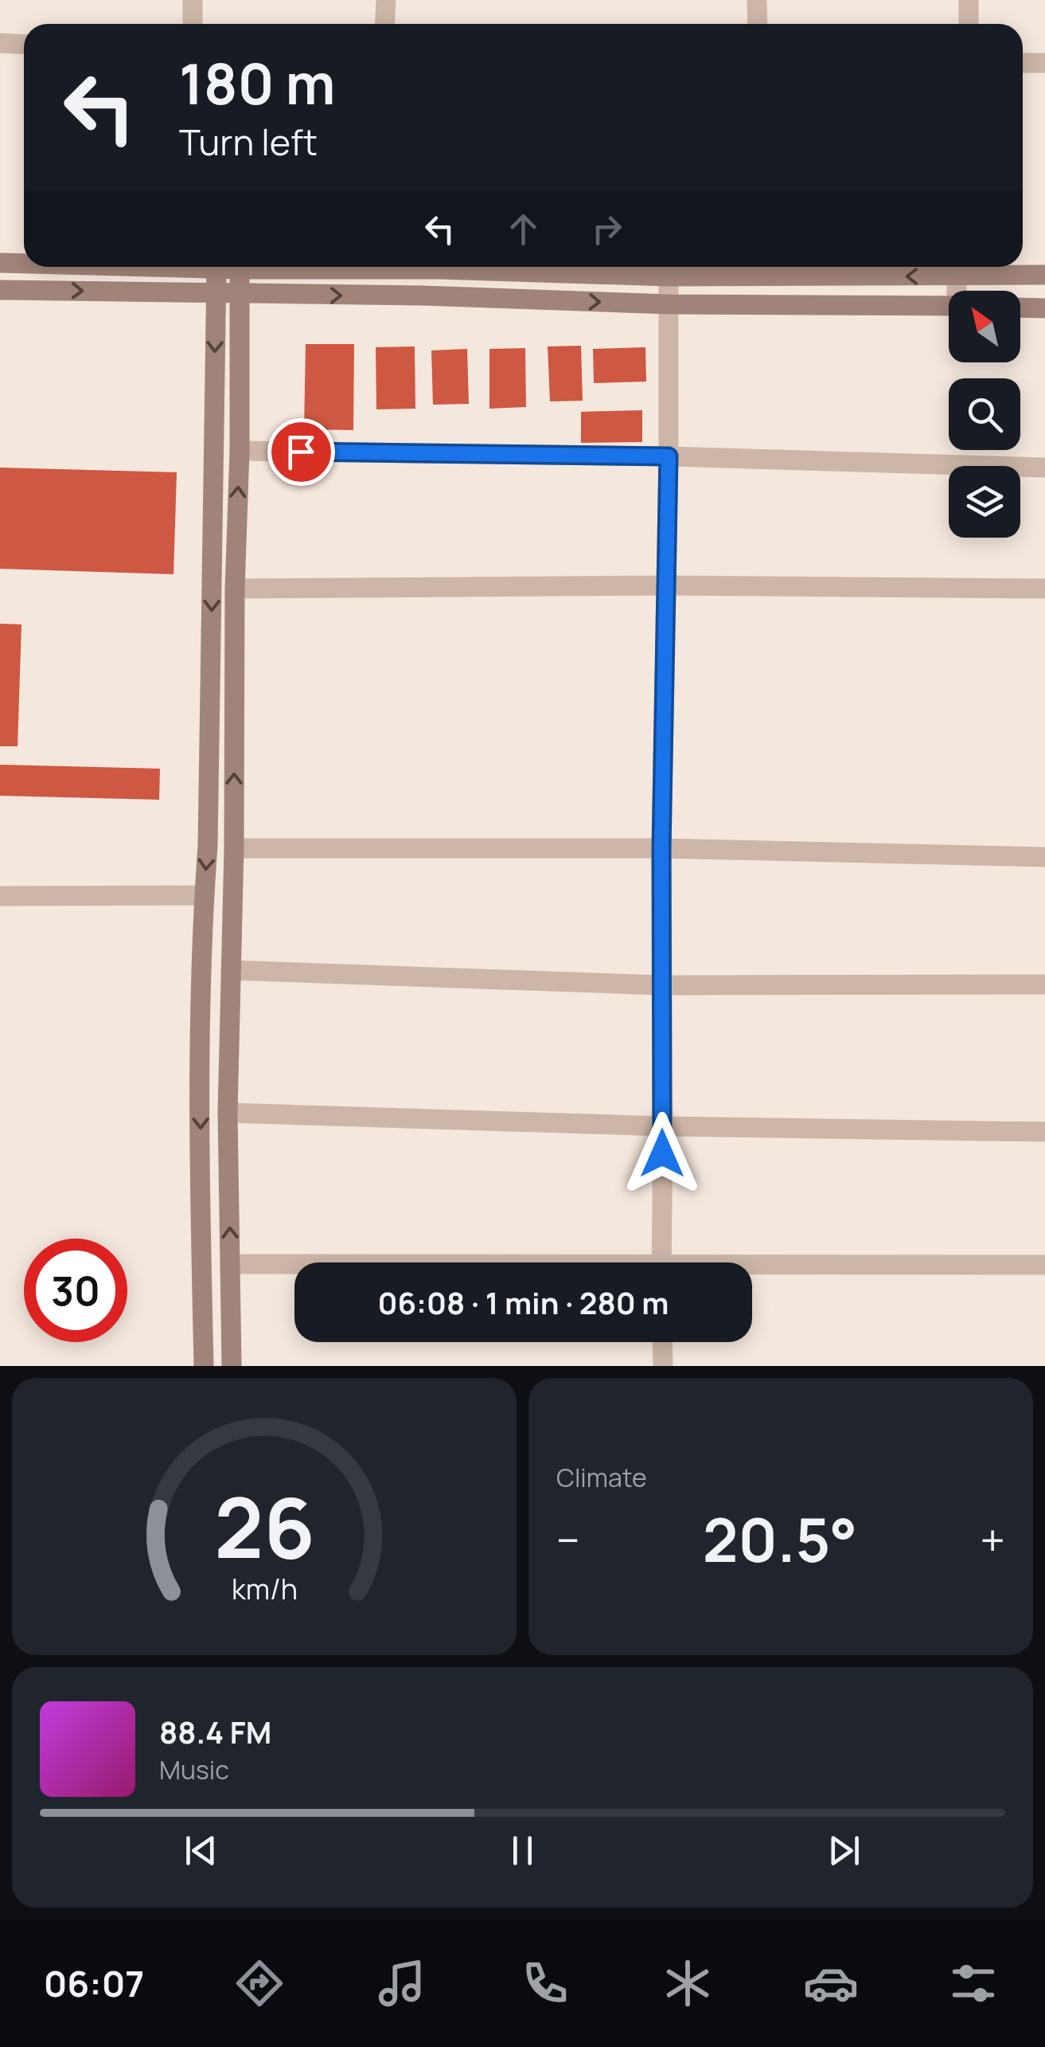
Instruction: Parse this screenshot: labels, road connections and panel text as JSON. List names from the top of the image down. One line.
{"north":"top left","page":{"turn":["180 m","Turn left"],"limit":"30","trip":"06:08 · 1 min · 280 m","tile":"Climate","heat":["−","20.5°","+"],"song":["88.4 FM","Music"],"tabs":"06:07","gauge":["26","km/h"]}}
